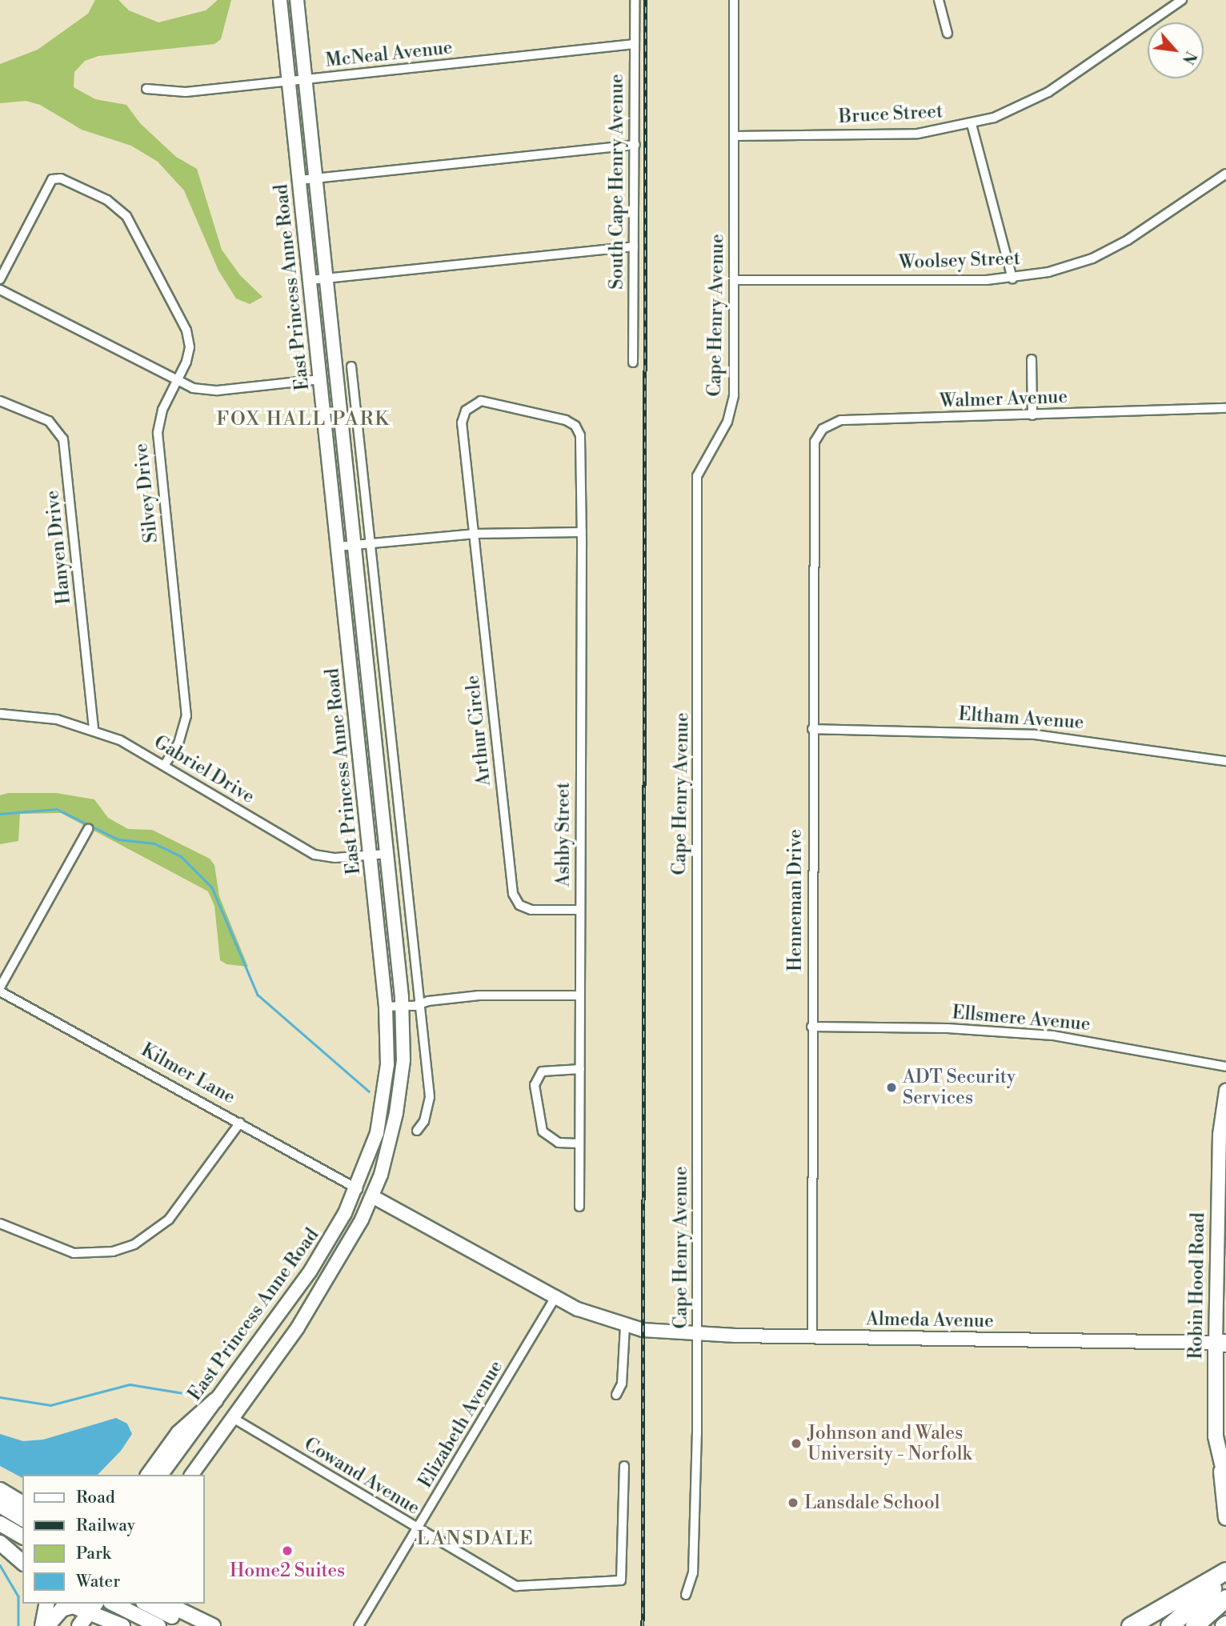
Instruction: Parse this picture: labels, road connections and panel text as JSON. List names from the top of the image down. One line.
{"streets":{"main road":["East Princess Anne Road","Kilmer Lane","Robin Hood Road","Almeda Avenue"],"street":["McNeal Avenue","Bruce Street","South Cape Henry Avenue","Woolsey Street","Cape Henry Avenue","Walmer Avenue","Silvey Drive","Hanyen Drive","Eltham Avenue","Arthur Circle","Gabriel Drive","Ashby Street","Henneman Drive","Ellsmere Avenue","Elizabeth Avenue","Cowand Avenue"]},"crossings":[["McNeal Avenue","South Cape Henry Avenue"],["McNeal Avenue","East Princess Anne Road"],["Bruce Street","Cape Henry Avenue"],["Woolsey Street","Cape Henry Avenue"],["East Princess Anne Road","Gabriel Drive"],["East Princess Anne Road","Kilmer Lane"],["East Princess Anne Road","Cowand Avenue"],["Cape Henry Avenue","Almeda Avenue"],["Walmer Avenue","Henneman Drive"],["Silvey Drive","Gabriel Drive"],["Hanyen Drive","Gabriel Drive"],["Eltham Avenue","Henneman Drive"],["Arthur Circle","Ashby Street"],["Henneman Drive","Ellsmere Avenue"],["Henneman Drive","Almeda Avenue"],["Kilmer Lane","Almeda Avenue"],["Kilmer Lane","Elizabeth Avenue"],["Robin Hood Road","Almeda Avenue"],["Elizabeth Avenue","Cowand Avenue"]],"districts":["FOX HALL PARK","LANSDALE"],"places":["ADT Security Services","Johnson and Wales University - Norfolk","Lansdale School","Home2 Suites"],"legend":["Road","Railway","Park","Water"],"north":"bottom right"}
